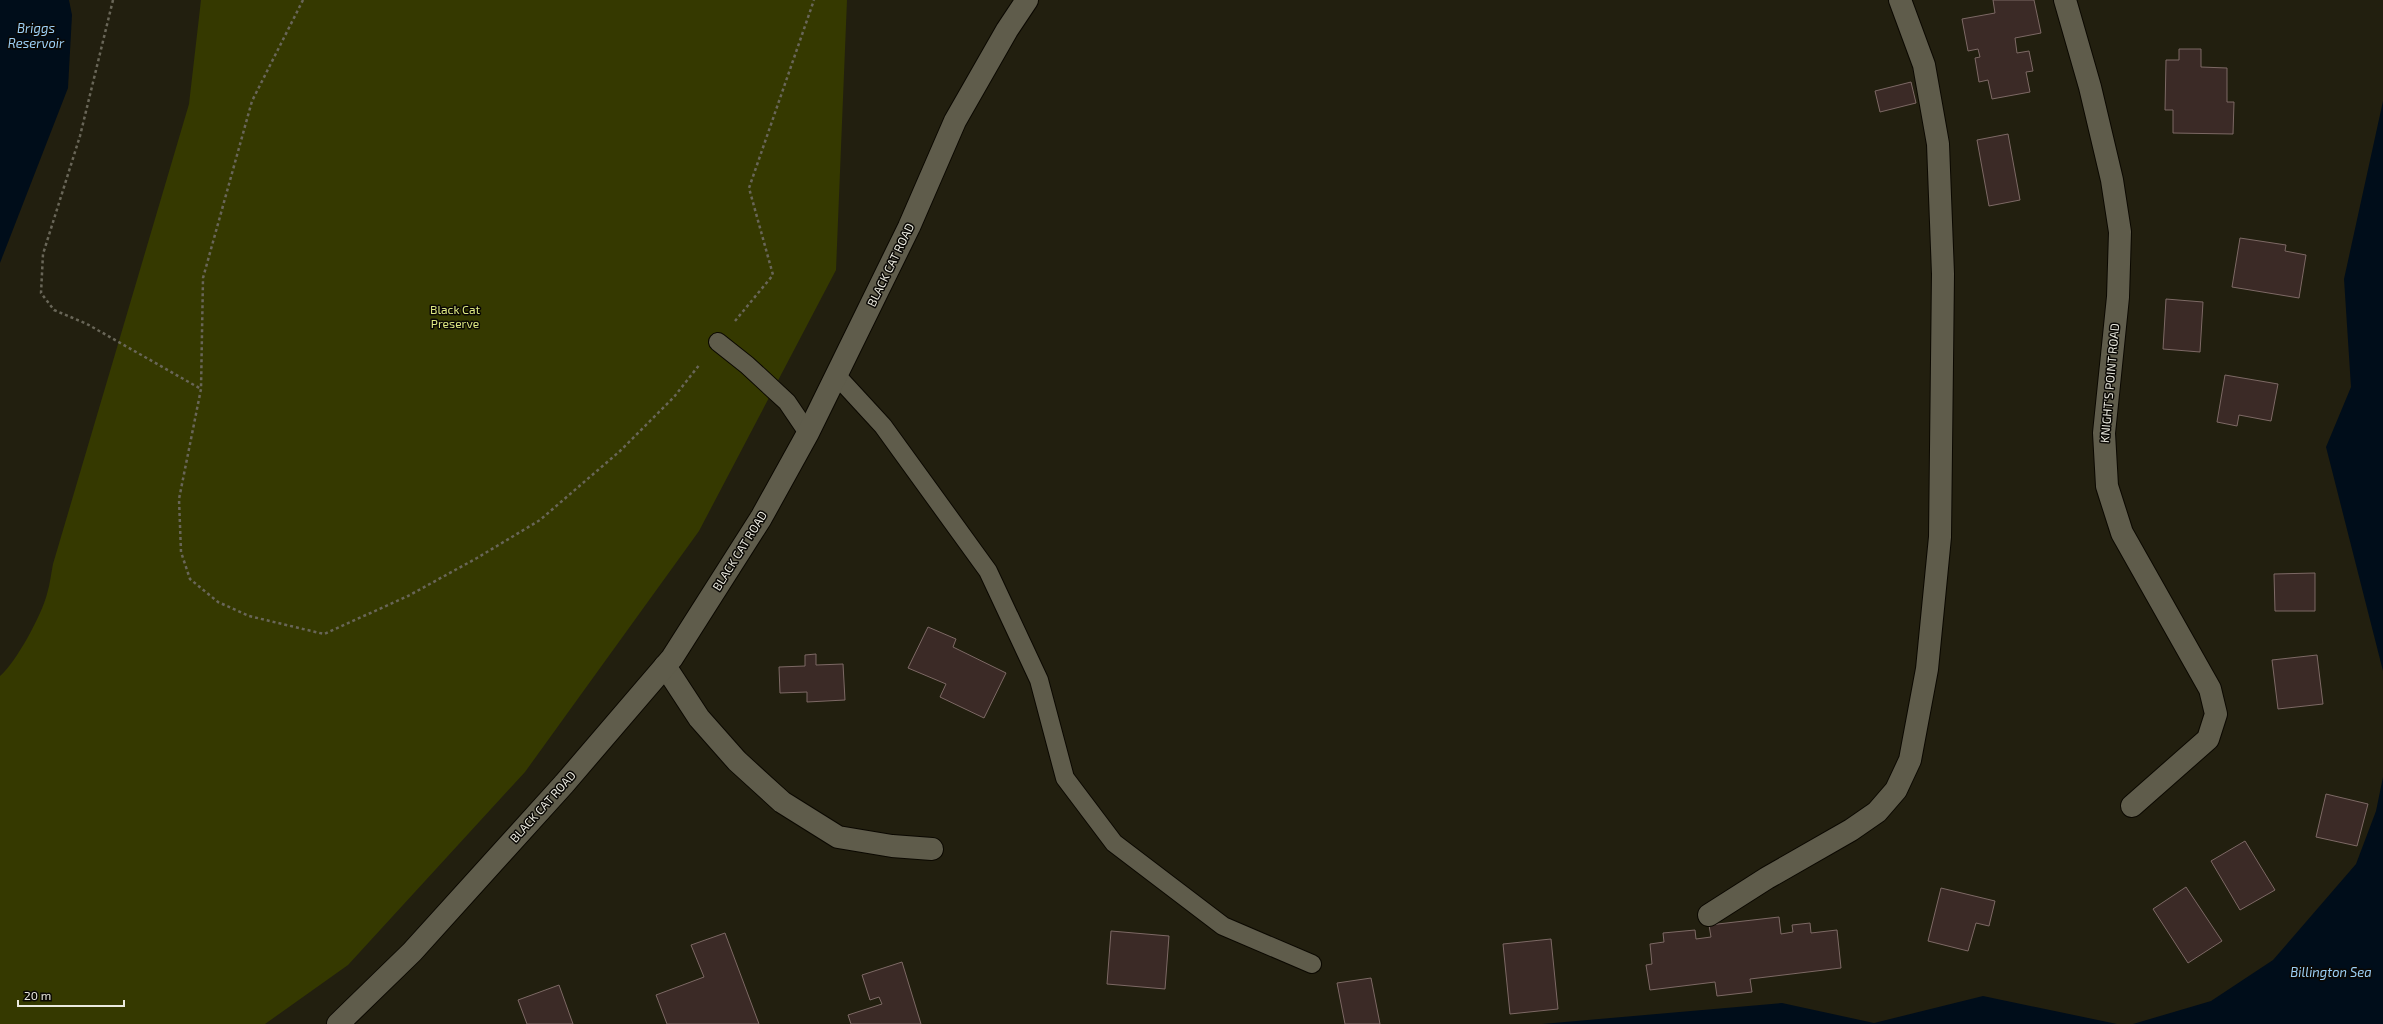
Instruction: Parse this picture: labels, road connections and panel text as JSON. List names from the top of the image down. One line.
{"streets":{"street":["BLACK CAT ROAD","KNIGHT'S POINT ROAD"]},"water":["Briggs Reservoir","Billington Sea"],"parks":["Black Cat Preserve"],"scale_bar":"20 m"}
